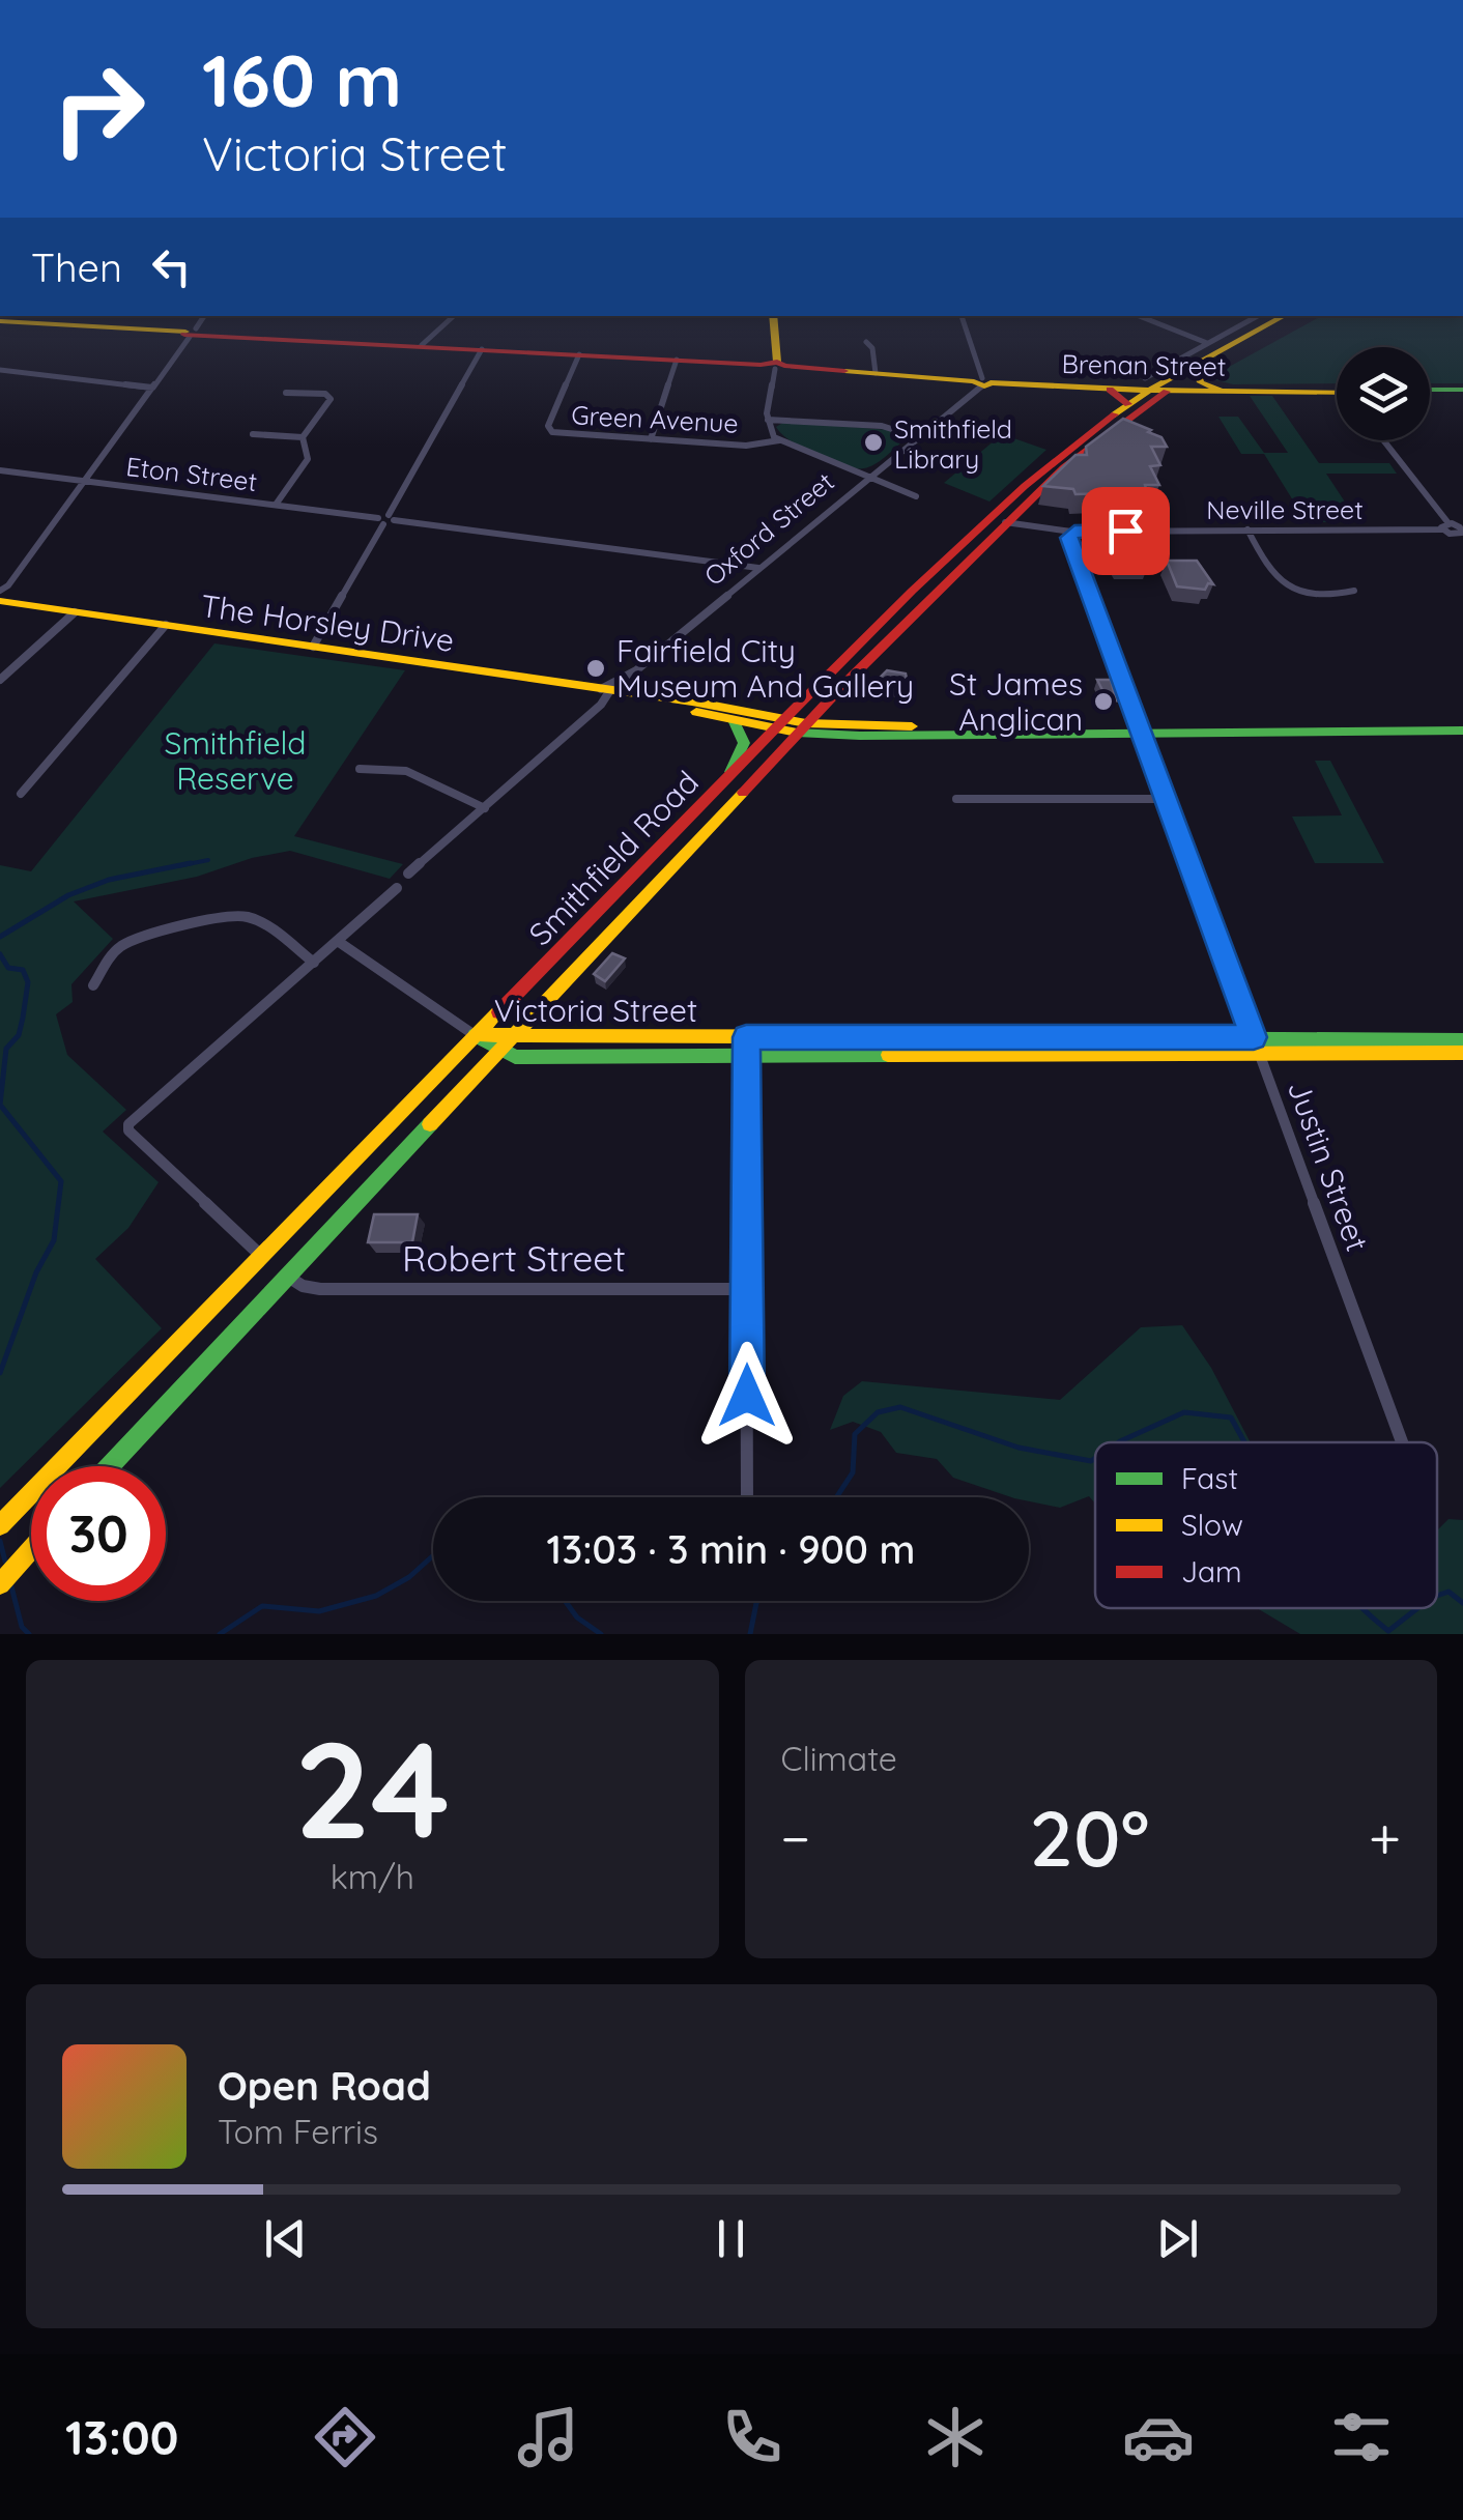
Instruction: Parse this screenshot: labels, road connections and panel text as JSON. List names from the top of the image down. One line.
{"streets":{"main road":["Brenan Street","The Horsley Drive","Smithfield Road","Victoria Street"],"street":["Green Avenue","Eton Street","Neville Street","Oxford Street","Justin Street","Robert Street"]},"crossings":[["Brenan Street","Green Avenue"],["Brenan Street","Oxford Street"],["Brenan Street","Smithfield Road"],["Neville Street","Smithfield Road"],["Neville Street","Justin Street"],["Oxford Street","The Horsley Drive"],["The Horsley Drive","Smithfield Road"],["The Horsley Drive","Justin Street"],["Smithfield Road","Victoria Street"],["Smithfield Road","Robert Street"],["Victoria Street","Justin Street"]],"parks":["Smithfield Reserve"],"places":["Smithfield Library","Fairfield City Museum And Gallery","St James Anglican"],"legend":["Fast","Slow","Jam"],"page":{"turn":["160 m","Victoria Street"],"then":"Then","limit":"30","trip":"13:03 · 3 min · 900 m","tile":[["24","km/h"],"Climate"],"heat":["−","20°","+"],"song":["Open Road","Tom Ferris"],"tabs":"13:00"}}
